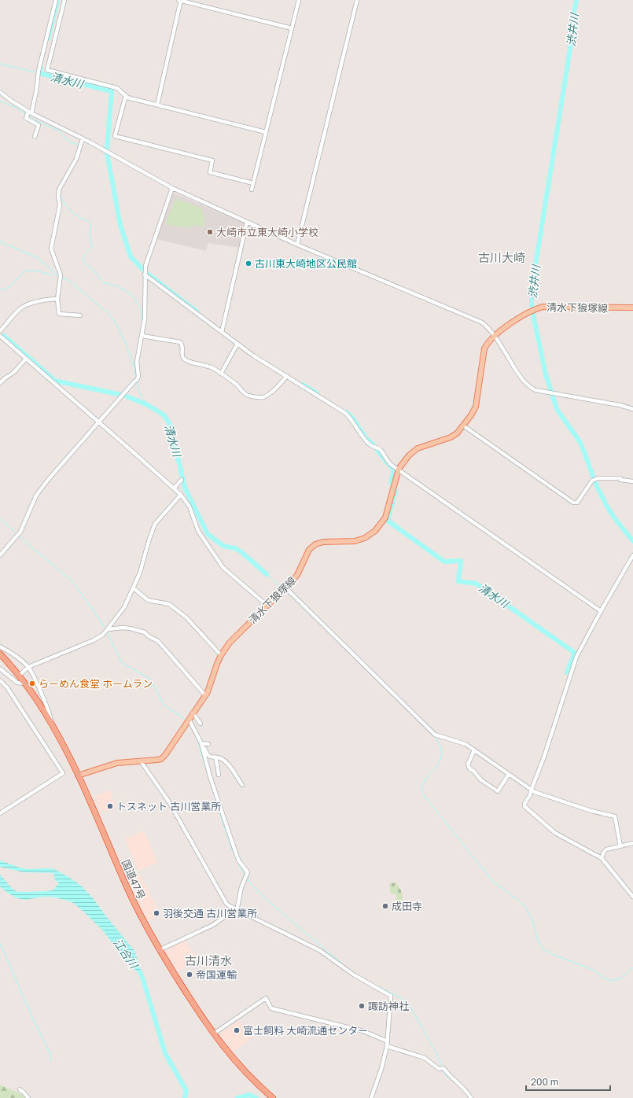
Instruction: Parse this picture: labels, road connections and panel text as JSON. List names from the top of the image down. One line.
{"streets":{"highway":["国道47号"],"main road":["清水下狼塚線"]},"crossings":[["清水下狼塚線","国道47号"]],"districts":["古川大崎","古川清水"],"water":["渋井川","清水川","江合川"],"places":["大崎市立東大崎小学校","古川東大崎地区公民館","らーめん食堂 ホームラン","トスネット 古川営業所","成田寺","羽後交通 古川営業所","帝国運輸","諏訪神社","富士飼料 大崎流通センター"],"scale_bar":"200 m"}
